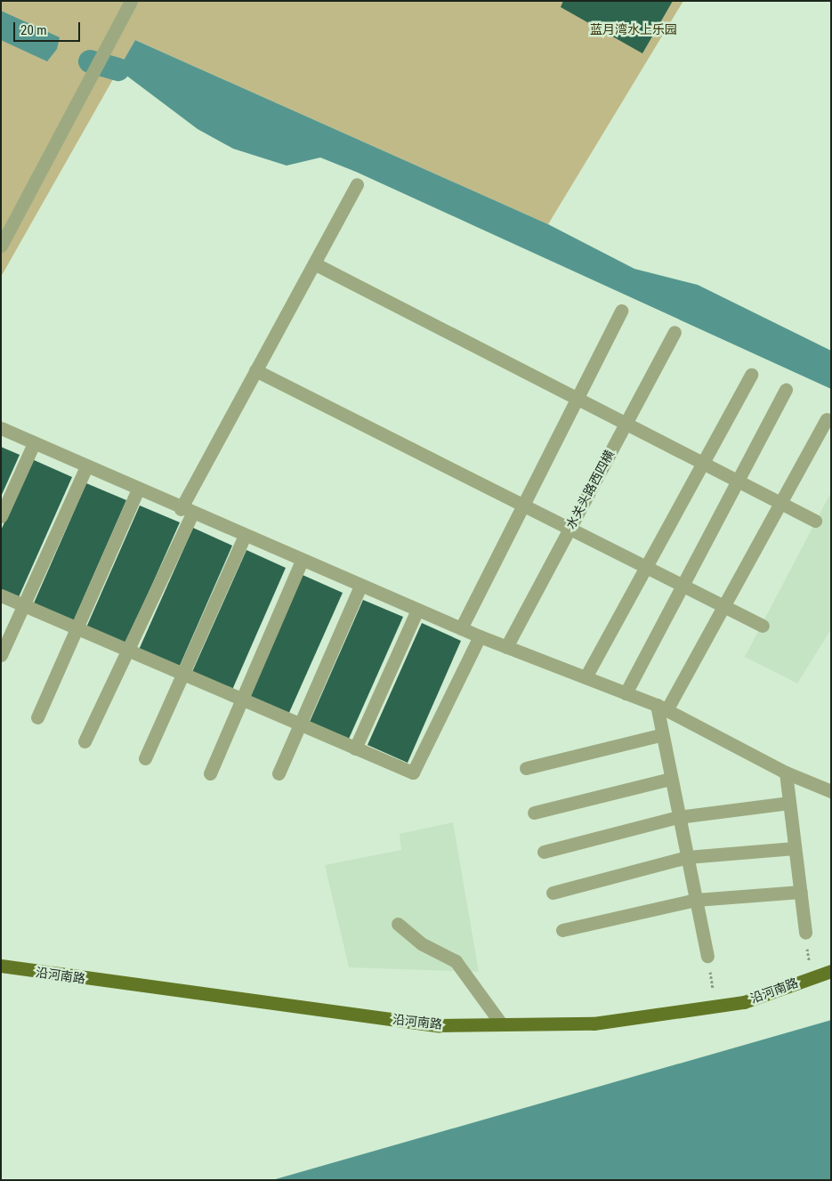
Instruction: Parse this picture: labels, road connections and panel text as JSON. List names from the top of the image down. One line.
{"streets":{"main road":["沿河南路"],"street":["水关头路西四横"]},"parks":["蓝月湾水上乐园"],"scale_bar":"20 m"}
